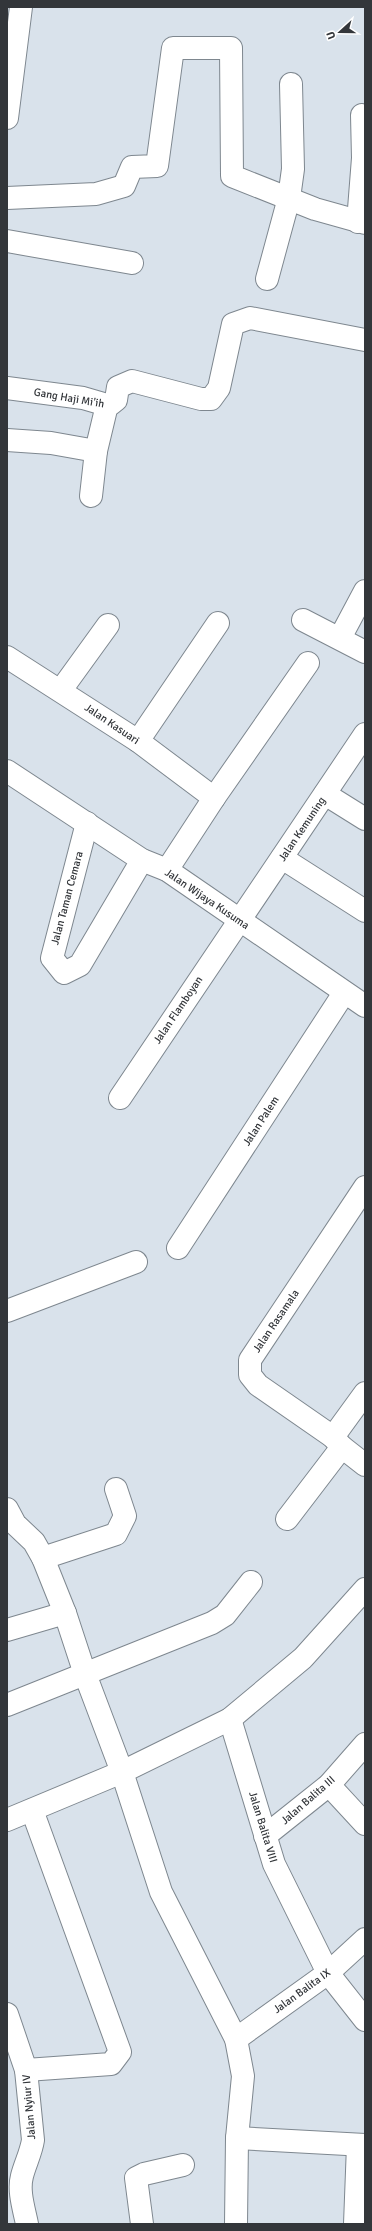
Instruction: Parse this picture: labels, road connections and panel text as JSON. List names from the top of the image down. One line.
{"streets":{"street":["Gang Haji Mi'ih","Jalan Kasuari","Jalan Kemuning","Jalan Taman Cemara","Jalan Wijaya Kusuma","Jalan Flamboyan","Jalan Palem","Jalan Rasamala","Jalan Balita III","Jalan Balita VIII","Jalan Balita IX","Jalan Nyiur IV"]},"crossings":[["Jalan Kemuning","Jalan Wijaya Kusuma"],["Jalan Kemuning","Jalan Flamboyan"],["Jalan Taman Cemara","Jalan Wijaya Kusuma"],["Jalan Wijaya Kusuma","Jalan Flamboyan"],["Jalan Wijaya Kusuma","Jalan Palem"],["Jalan Balita III","Jalan Balita VIII"],["Jalan Balita VIII","Jalan Balita IX"]],"north":"left"}
